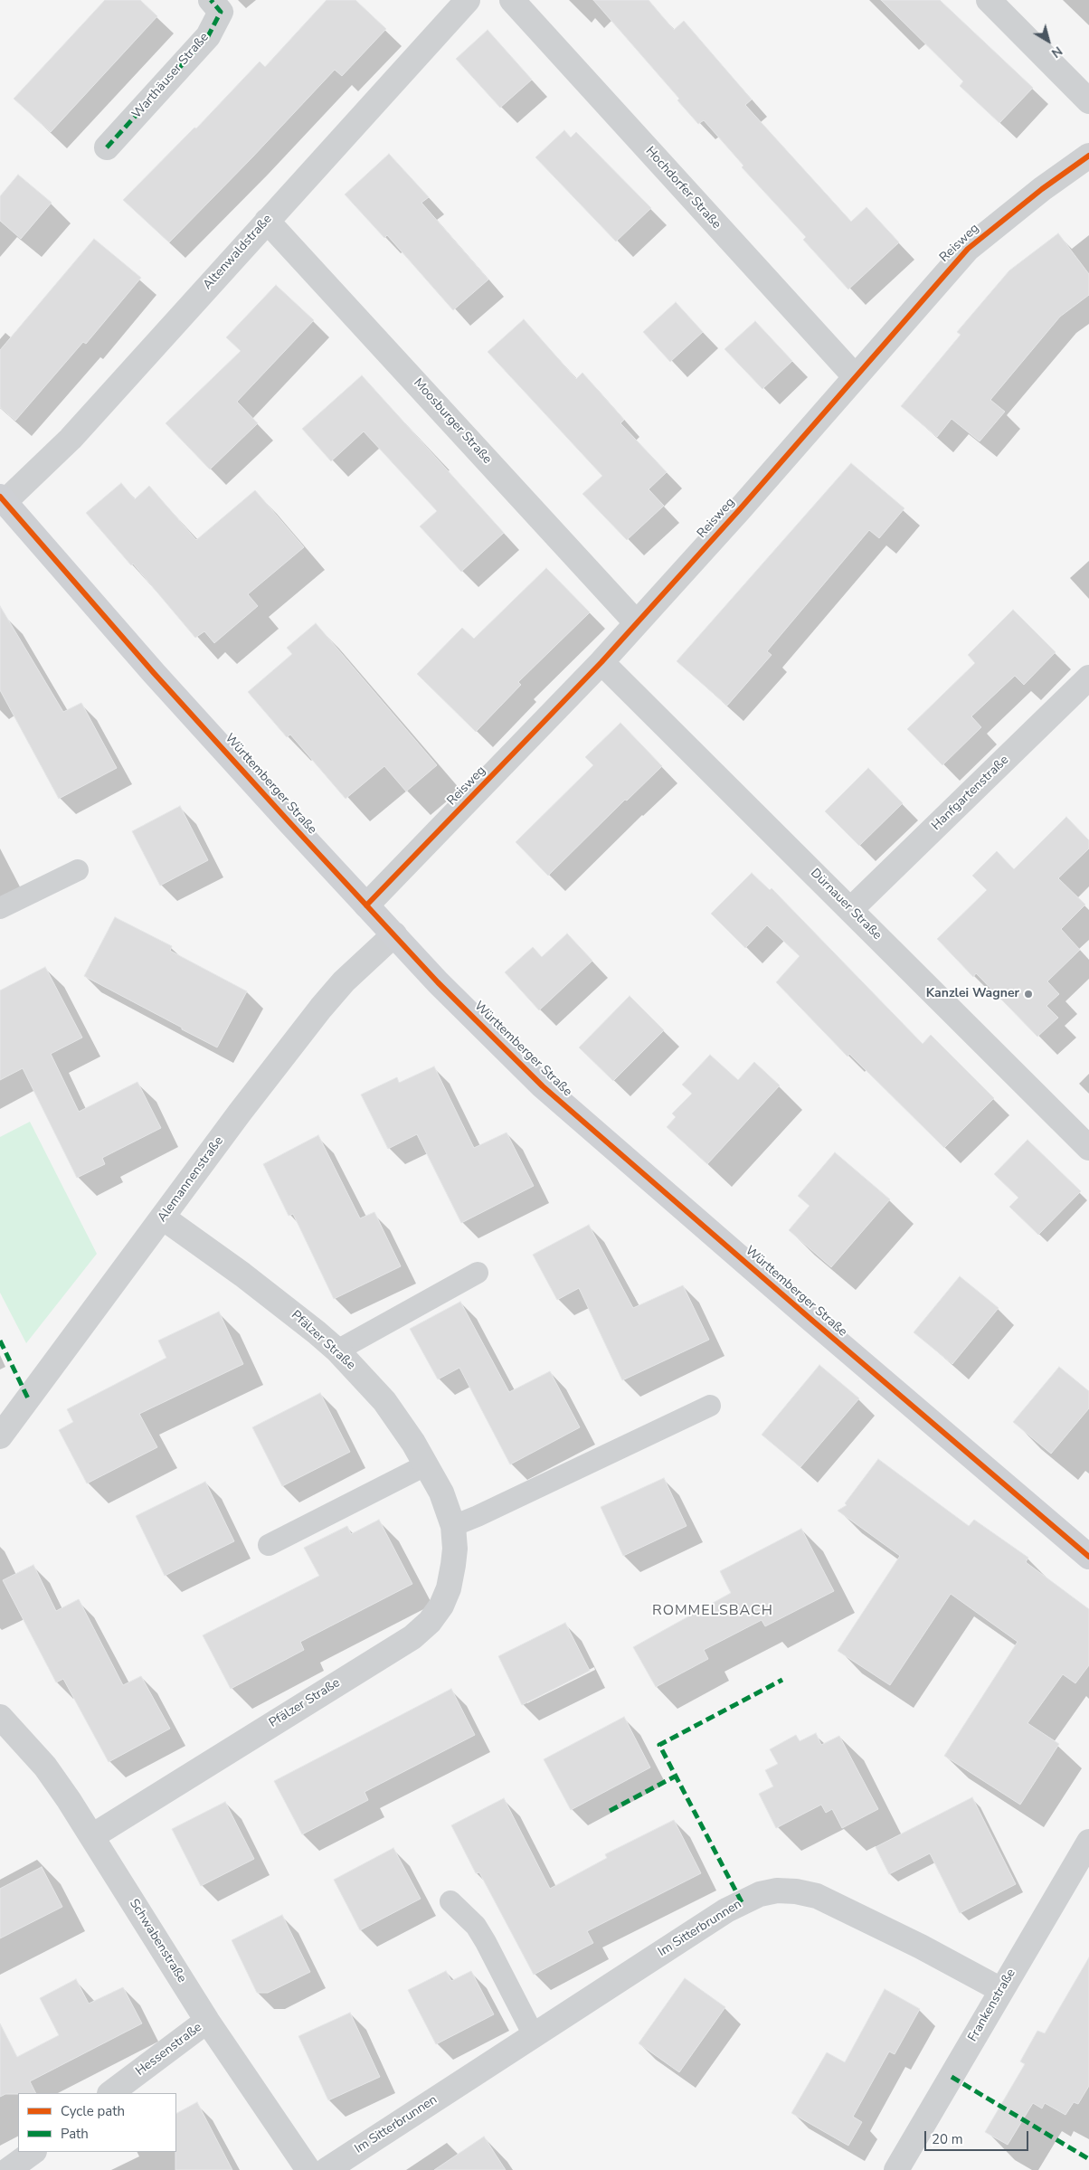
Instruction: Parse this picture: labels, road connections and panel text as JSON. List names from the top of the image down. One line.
{"streets":{"main road":["Württemberger Straße"],"street":["Warthäuser Straße","Hochdorfer Straße","Reisweg","Altenwaldstraße","Moosburger Straße","Hanfgartenstraße","Dürnauer Straße","Alemannenstraße","Pfälzer Straße","Im Sitterbrunnen","Schwabenstraße","Frankenstraße","Hessenstraße"]},"crossings":[["Hochdorfer Straße","Reisweg"],["Reisweg","Moosburger Straße"],["Reisweg","Württemberger Straße"],["Reisweg","Dürnauer Straße"],["Altenwaldstraße","Moosburger Straße"],["Altenwaldstraße","Württemberger Straße"],["Württemberger Straße","Alemannenstraße"],["Hanfgartenstraße","Dürnauer Straße"],["Alemannenstraße","Pfälzer Straße"],["Pfälzer Straße","Schwabenstraße"],["Im Sitterbrunnen","Frankenstraße"],["Schwabenstraße","Hessenstraße"]],"districts":["ROMMELSBACH"],"places":["Kanzlei Wagner"],"legend":["Cycle path","Path"],"scale_bar":"20 m","north":"bottom right"}
